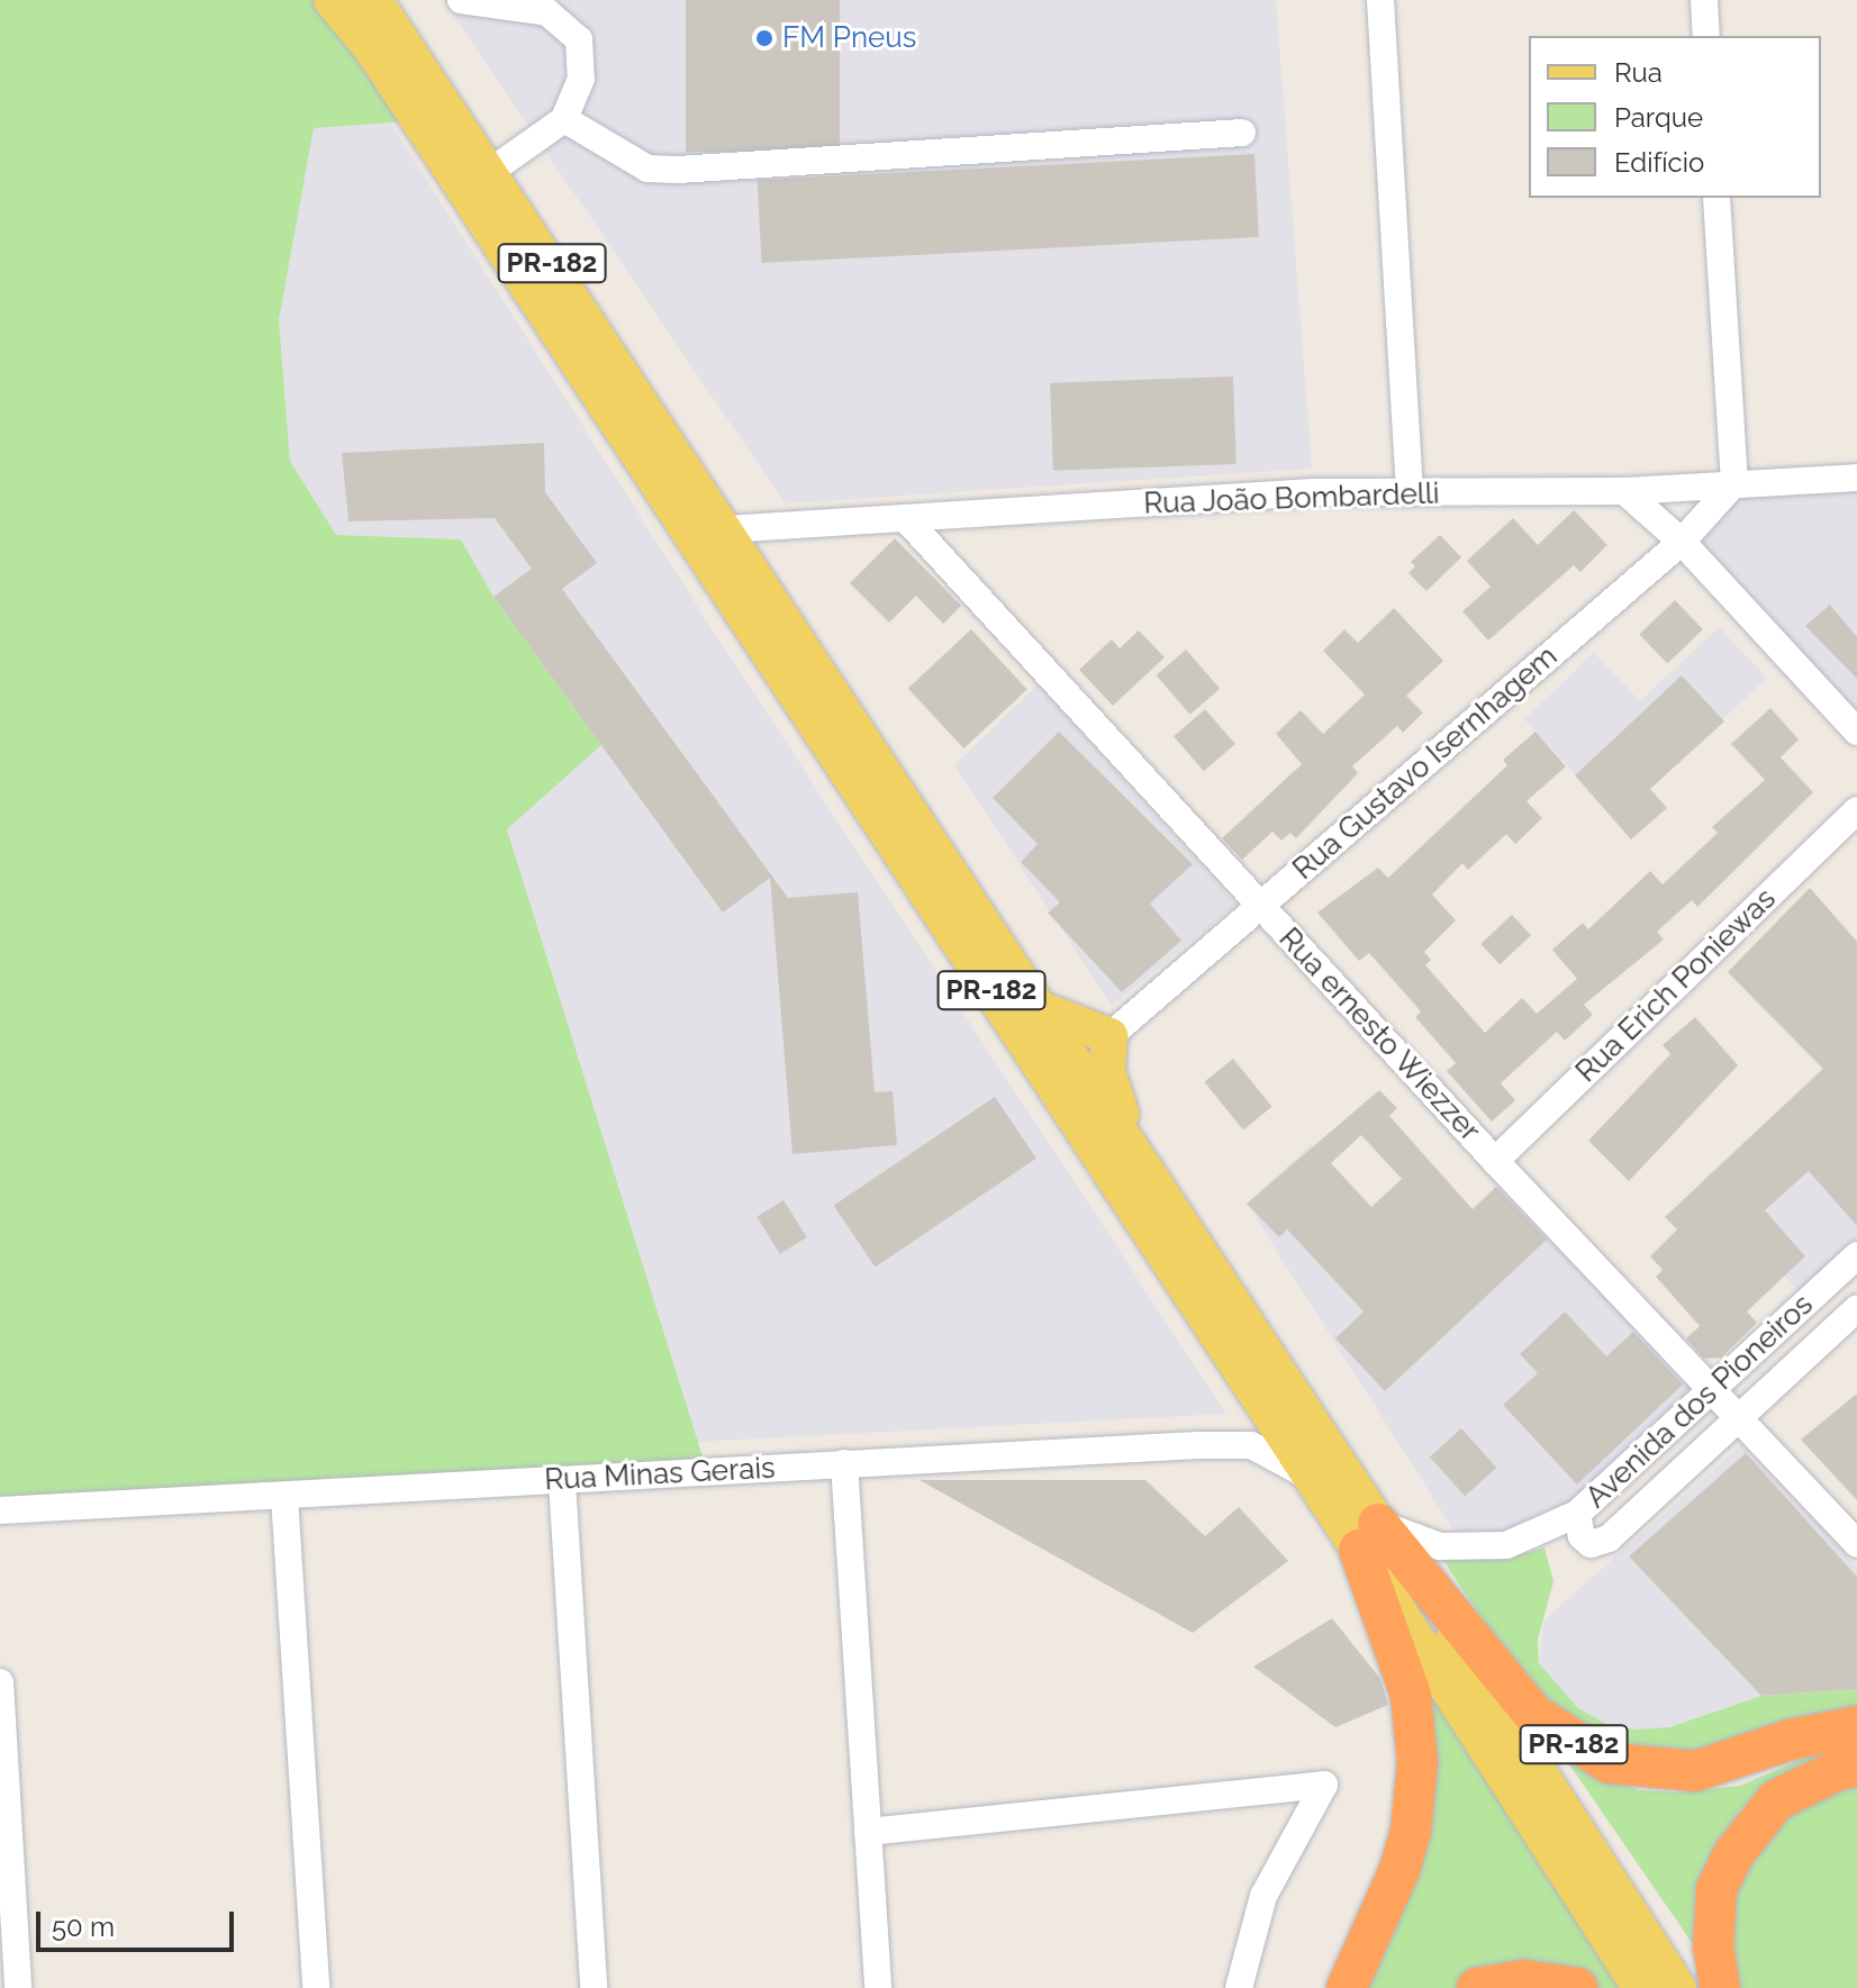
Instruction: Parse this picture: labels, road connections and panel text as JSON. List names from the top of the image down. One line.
{"streets":{"highway":["PR-182"],"street":["Rua João Bombardelli","Rua Gustavo Isernhagem","Rua Erich Poniewas","Rua ernesto Wiezzer","Avenida dos Pioneiros","Rua Minas Gerais"]},"crossings":[["PR-182","Rua João Bombardelli"],["PR-182","Avenida dos Pioneiros"],["PR-182","Rua Minas Gerais"],["Rua João Bombardelli","Rua Gustavo Isernhagem"],["Rua João Bombardelli","Rua ernesto Wiezzer"],["Rua Gustavo Isernhagem","Rua ernesto Wiezzer"],["Rua Erich Poniewas","Rua ernesto Wiezzer"],["Rua ernesto Wiezzer","Avenida dos Pioneiros"]],"places":["FM Pneus"],"legend":["Rua","Parque","Edifício"],"scale_bar":"50 m"}
